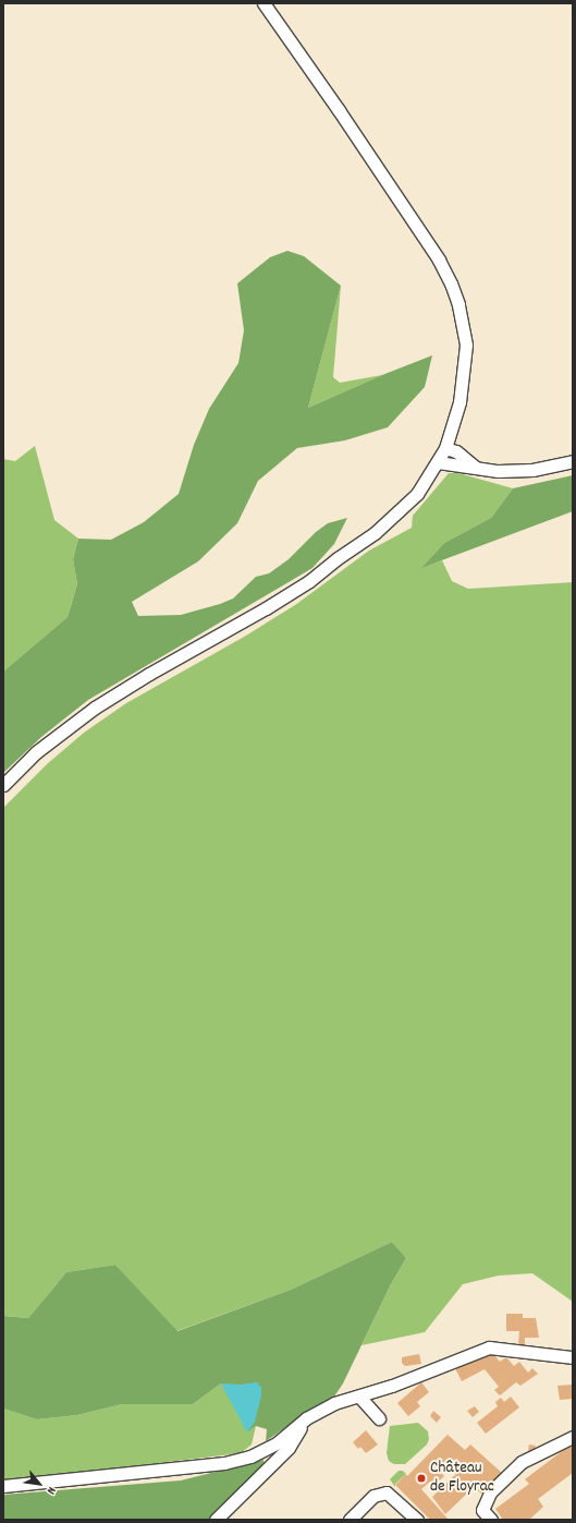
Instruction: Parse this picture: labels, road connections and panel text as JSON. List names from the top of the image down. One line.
{"places":["Château de Floyrac"],"north":"bottom right"}
